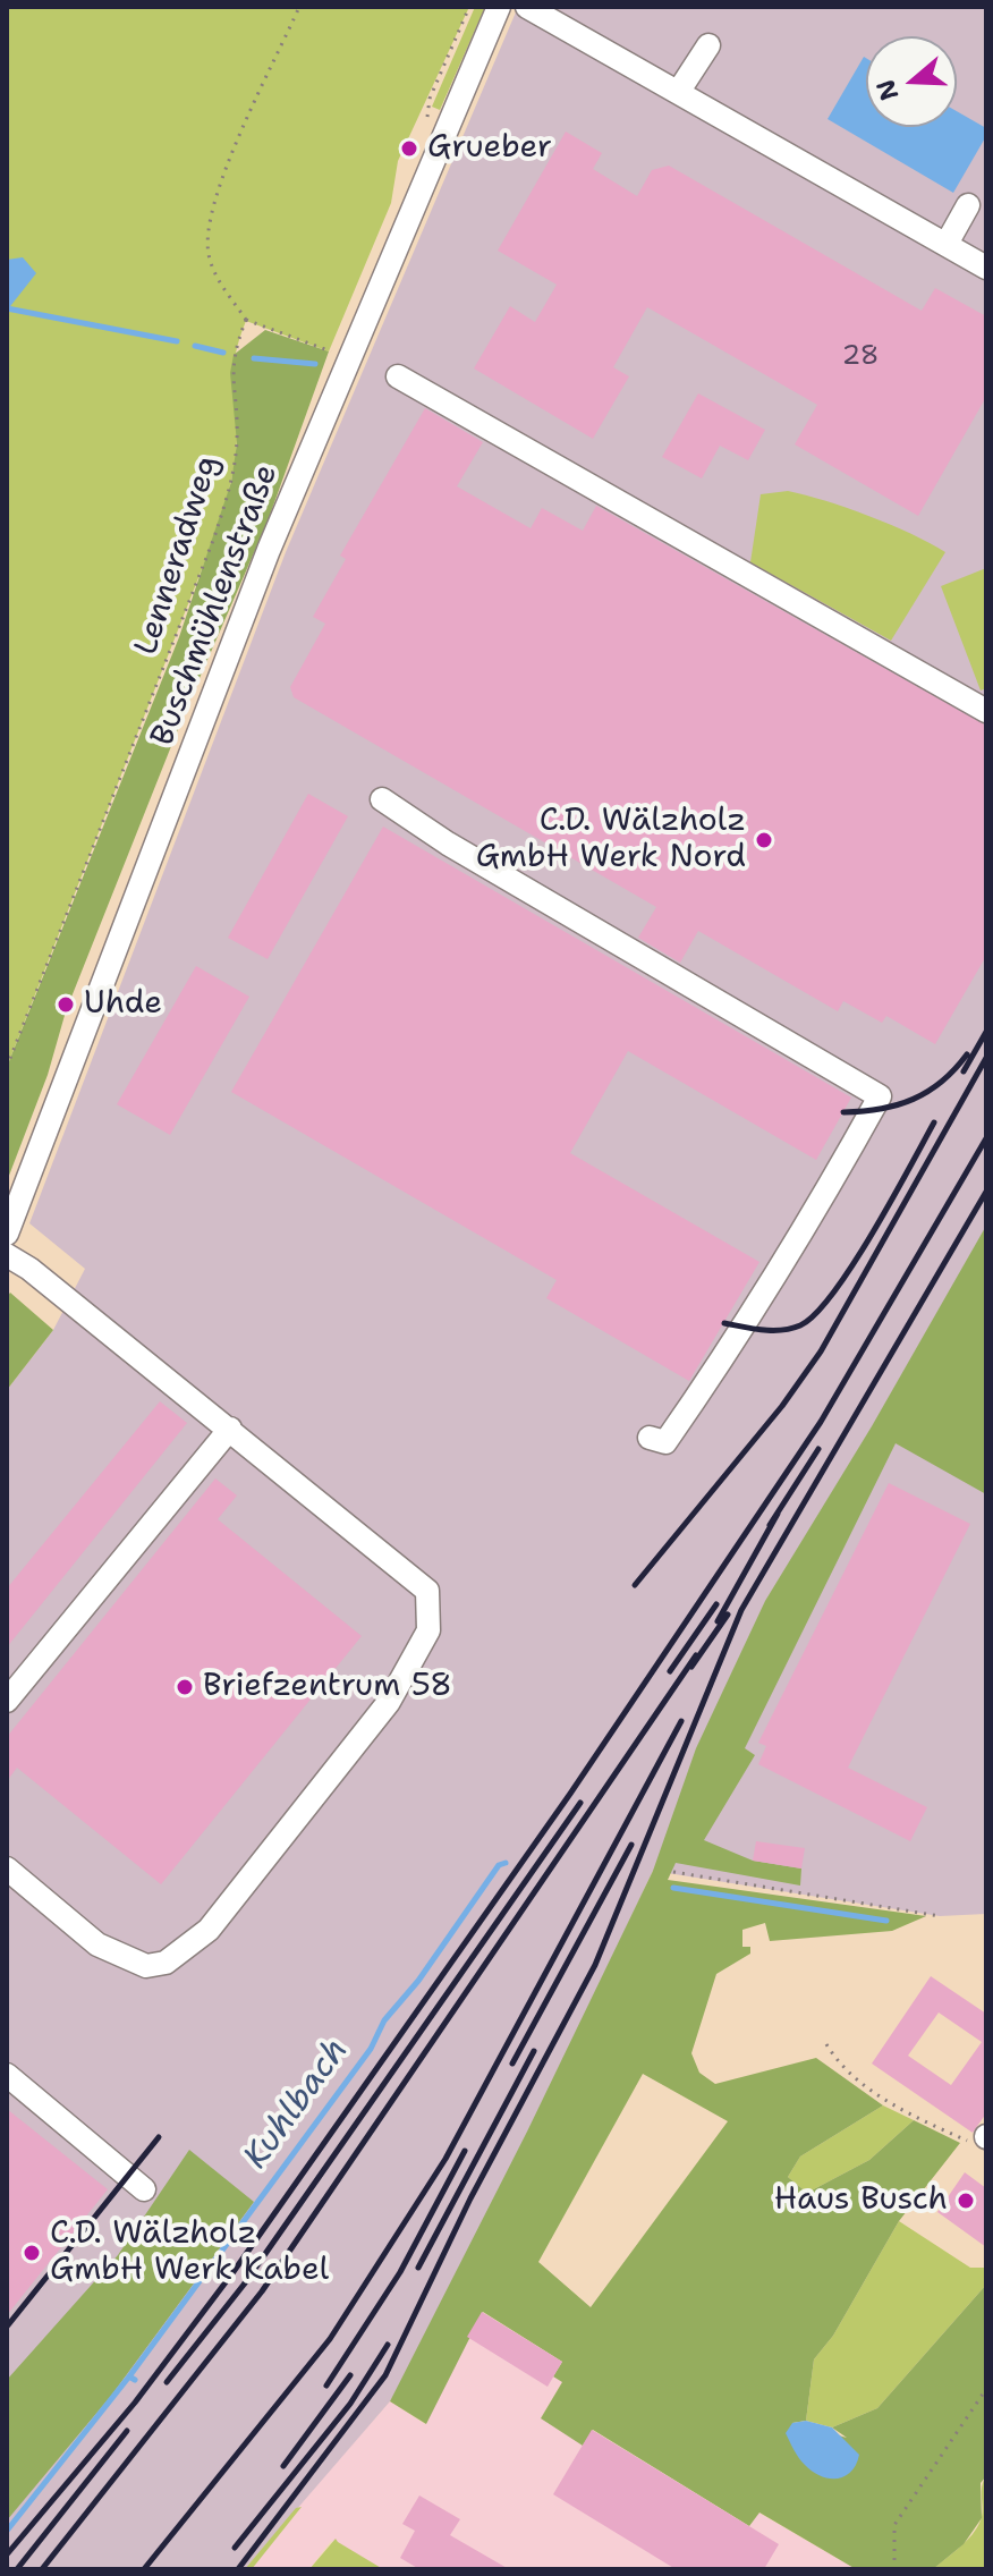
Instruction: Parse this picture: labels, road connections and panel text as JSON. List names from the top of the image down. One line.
{"streets":{"street":["Buschmühlenstraße"],"path":["Lenneradweg"]},"water":["Kuhlbach"],"places":["Grueber","C.D. Wälzholz GmbH Werk Nord","Uhde","Briefzentrum 58","Haus Busch","C.D. Wälzholz GmbH Werk Kabel"],"house_numbers":["28"],"north":"left"}
